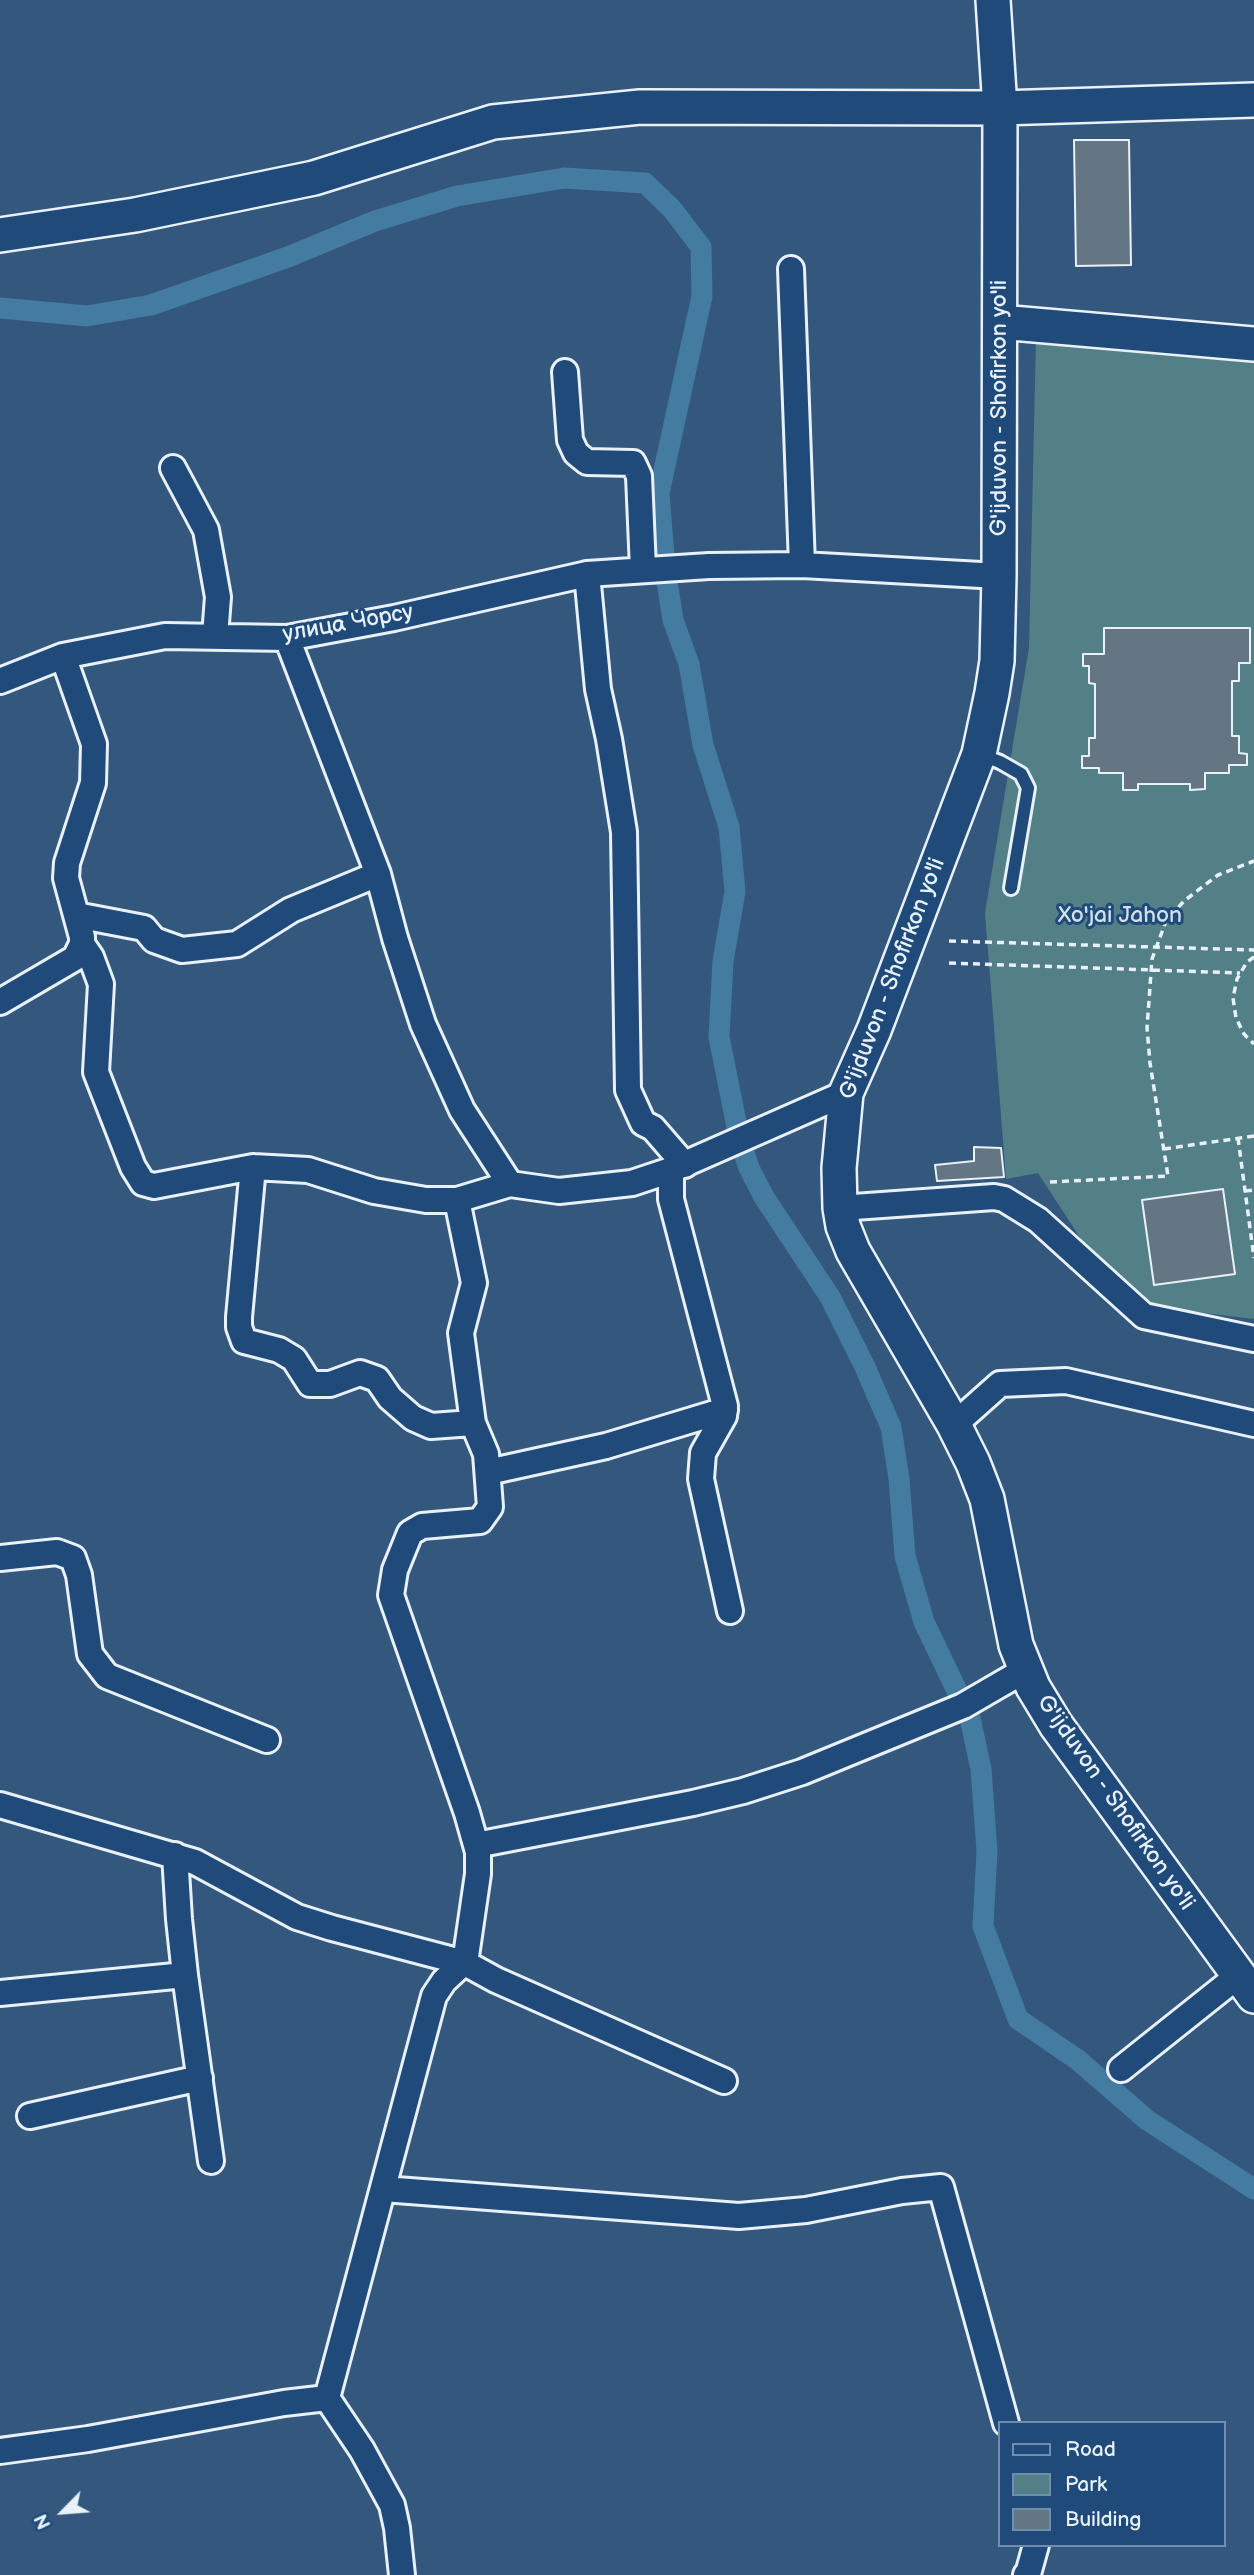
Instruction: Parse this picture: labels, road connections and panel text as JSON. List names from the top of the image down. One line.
{"streets":{"main road":["G'ijduvon - Shofirkon yo'li"],"street":["улица Чорсу"]},"crossings":[["G'ijduvon - Shofirkon yo'li","улица Чорсу"]],"parks":["Xo'jai Jahon"],"legend":["Road","Park","Building"],"north":"bottom left"}
